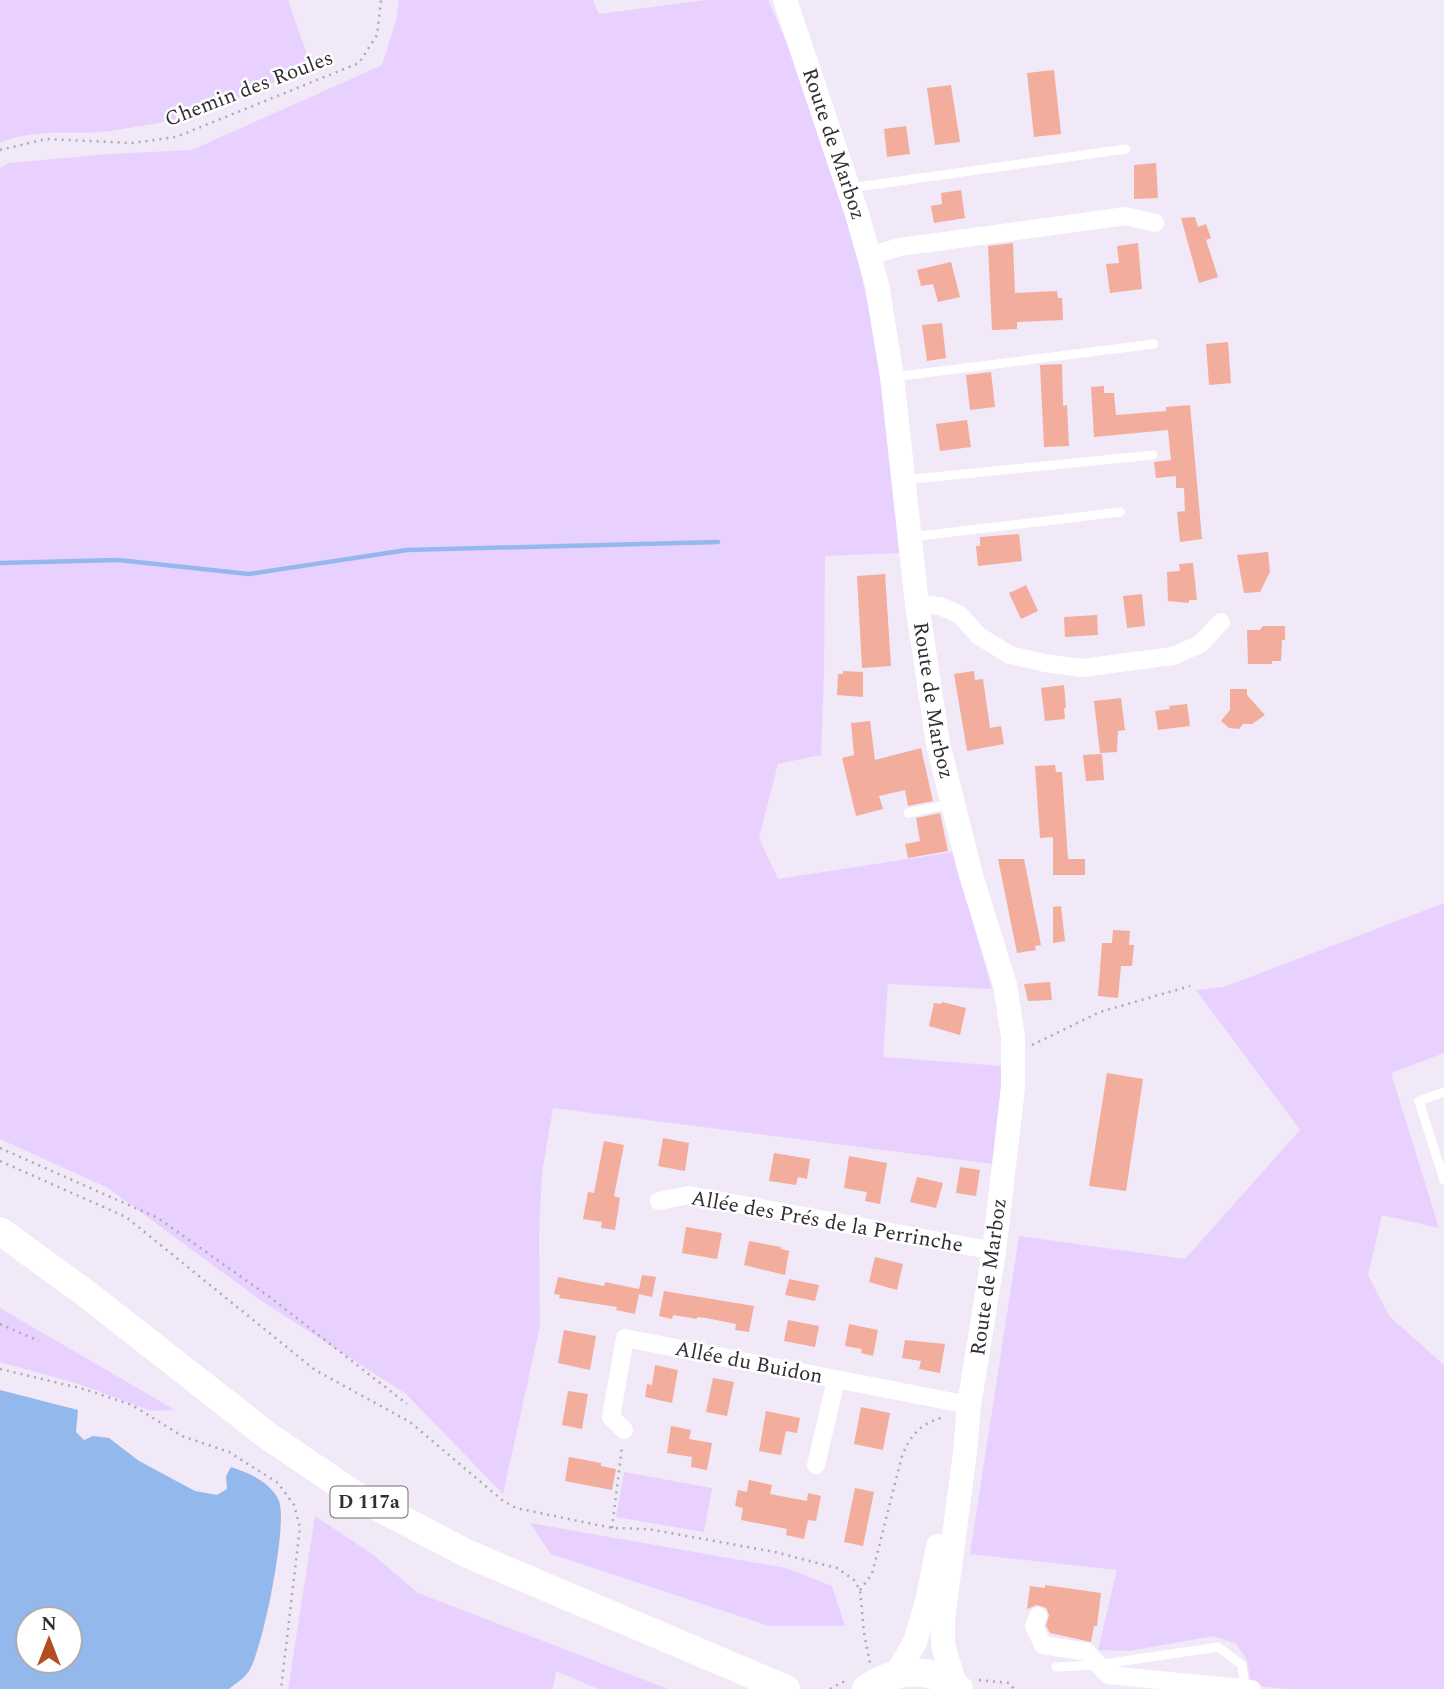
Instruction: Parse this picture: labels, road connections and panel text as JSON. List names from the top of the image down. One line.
{"streets":{"main road":["Route de Marboz","D 117a"],"street":["Allée des Prés de la Perrinche","Allée du Buidon"],"path":["Chemin des Roules"]},"crossings":[["Route de Marboz","Allée des Prés de la Perrinche"],["Route de Marboz","Allée du Buidon"]],"north":"top"}
